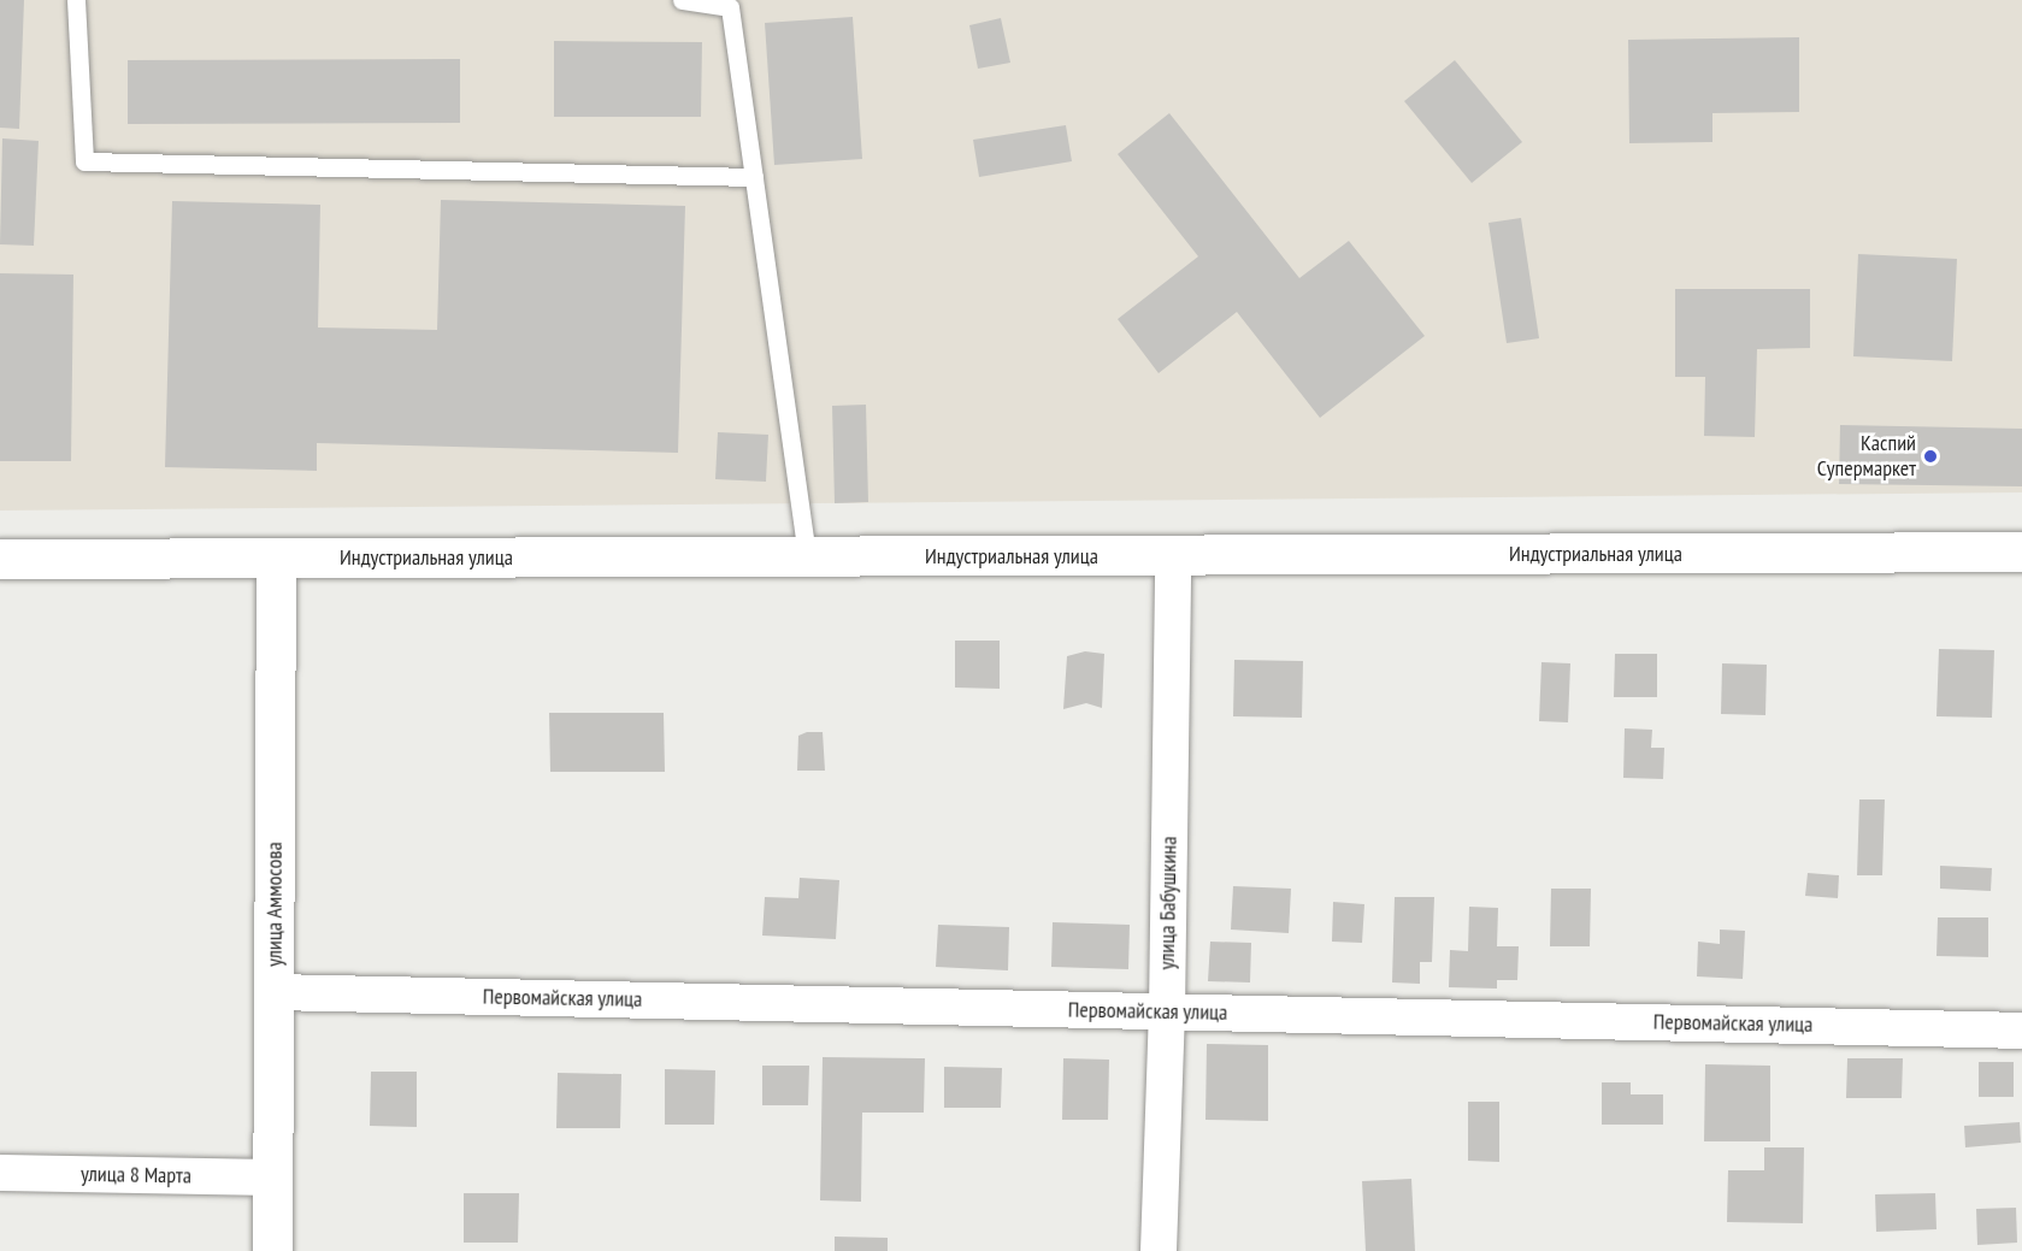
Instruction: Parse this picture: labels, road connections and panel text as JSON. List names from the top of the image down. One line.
{"streets":{"main road":["Индустриальная улица","улица Аммосова"],"street":["улица Бабушкина","Первомайская улица","улица 8 Марта"]},"crossings":[["Индустриальная улица","улица Бабушкина"],["Индустриальная улица","улица Аммосова"],["улица Бабушкина","Первомайская улица"],["улица Аммосова","Первомайская улица"],["улица Аммосова","улица 8 Марта"]],"places":["Каспий Супермаркет"]}
